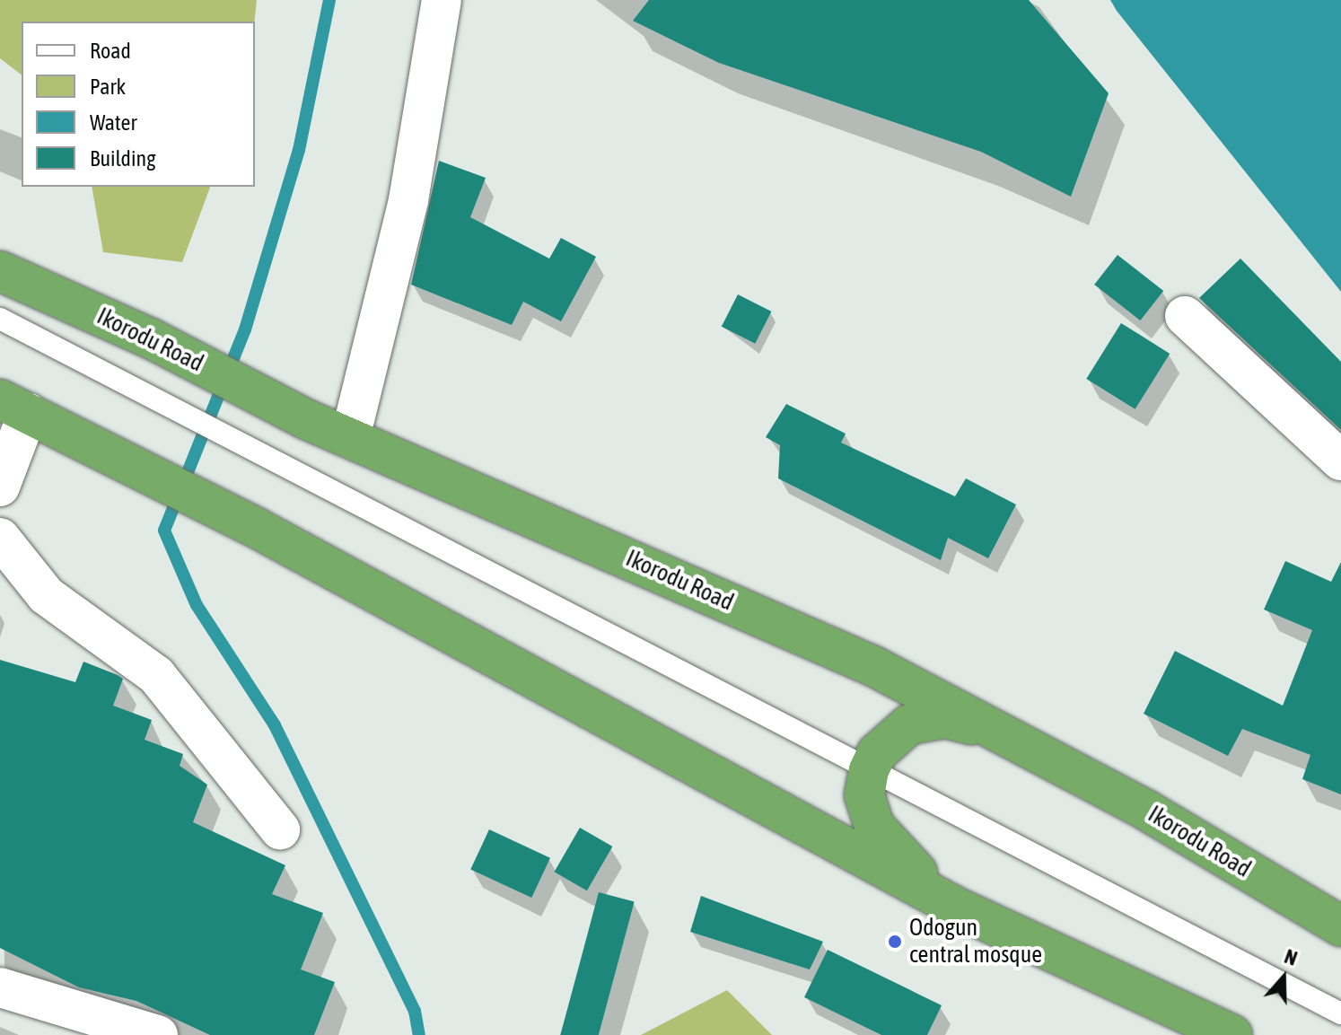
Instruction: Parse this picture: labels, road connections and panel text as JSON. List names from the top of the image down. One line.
{"streets":{"highway":["Ikorodu Road"]},"places":["Odogun central mosque"],"legend":["Road","Park","Water","Building"],"north":"top"}
